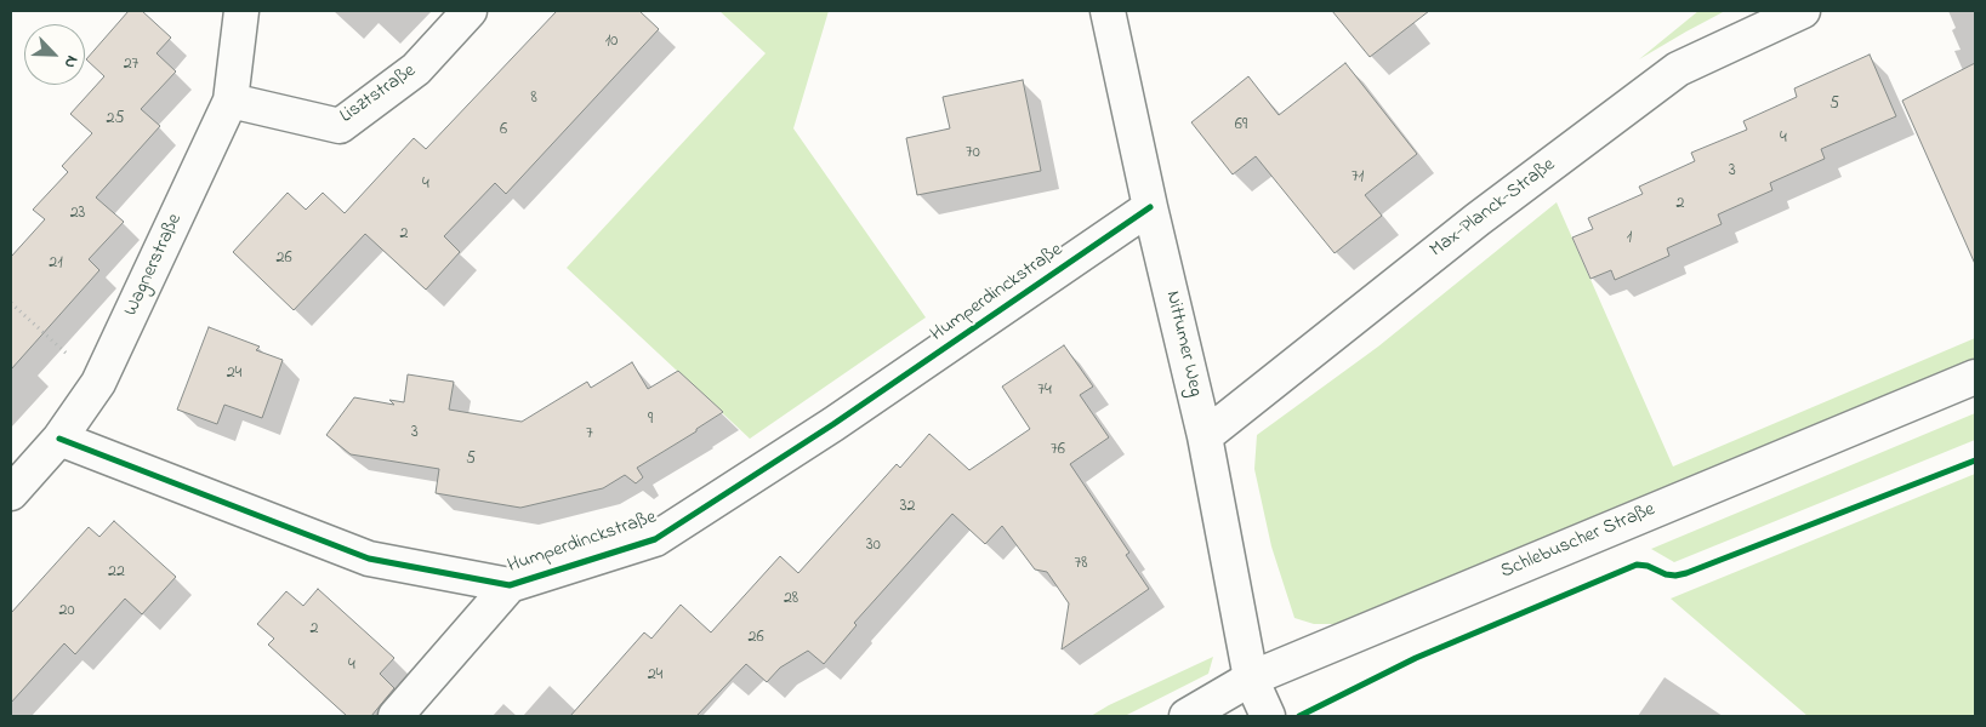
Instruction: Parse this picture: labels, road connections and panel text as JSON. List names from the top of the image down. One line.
{"streets":{"street":["Lisztstraße","Max-Planck-Straße","Wagnerstraße","Humperdinckstraße","Nittumer Weg","Schlebuscher Straße"]},"crossings":[["Lisztstraße","Wagnerstraße"],["Max-Planck-Straße","Nittumer Weg"],["Wagnerstraße","Humperdinckstraße"],["Humperdinckstraße","Nittumer Weg"],["Nittumer Weg","Schlebuscher Straße"]],"house_numbers":["10","27","8","5","25","69","6","4","70","3","71","4","2","23","2","1","26","21","24","74","9","3","7","76","5","32","30","78","22","28","20","2","26","4","24"],"north":"bottom right"}
